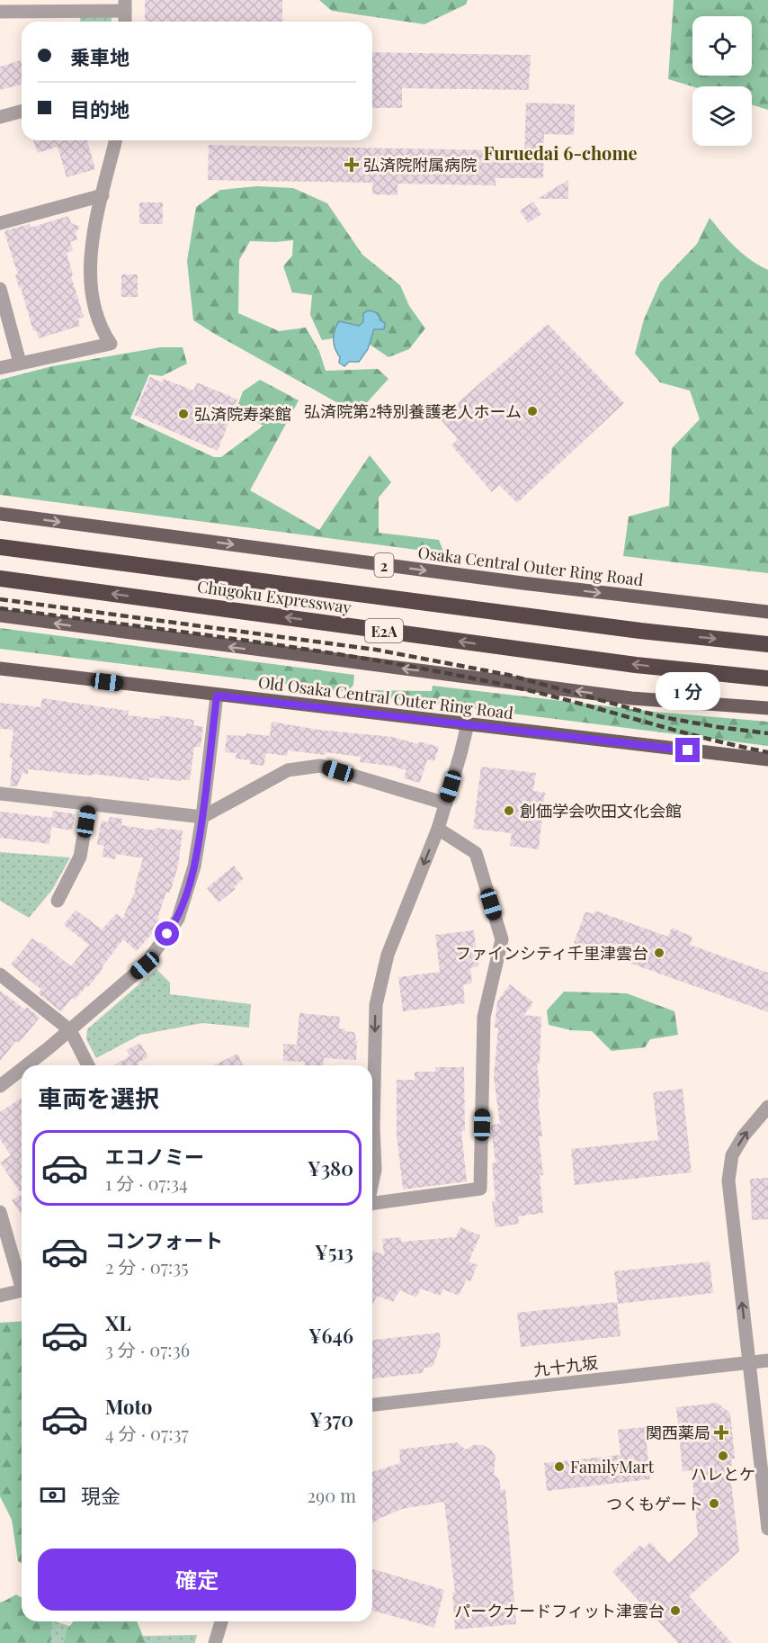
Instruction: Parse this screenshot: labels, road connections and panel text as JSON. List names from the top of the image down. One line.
{"streets":{"highway":["Chūgoku Expressway","E2A"],"main road":["2","Osaka Central Outer Ring Road","Old Osaka Central Outer Ring Road"],"street":["九十九坂"]},"districts":["Furuedai 6-chome"],"places":{"health":["弘済院附属病院","関西薬局"],"other":["弘済院第2特別養護老人ホーム","弘済院寿楽館","創価学会吹田文化会館","ファインシティ千里津雲台","ハレとケ","FamilyMart","つくもゲート","パークナードフィット津雲台"]},"page":{"banner":["乗車地","目的地"],"bubble":"1 分","heading":"車両を選択","list":[{"name":"エコノミー","note":"1 分 · 07:34","value":"¥380"},{"name":"コンフォート","note":"2 分 · 07:35","value":"¥513"},{"name":"XL","note":"3 分 · 07:36","value":"¥646"},{"name":"Moto","note":"4 分 · 07:37","value":"¥370"}],"pay":["現金","290 m"],"buttons":"確定"}}
